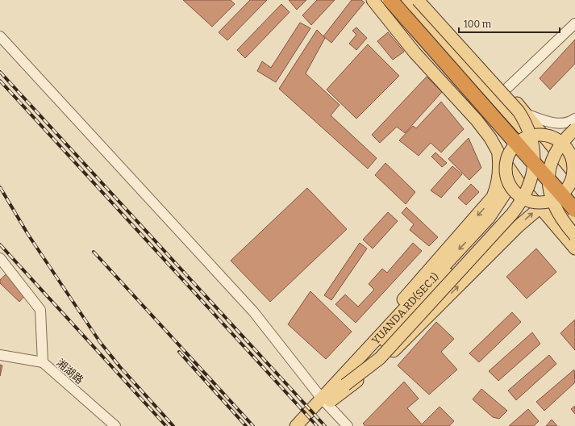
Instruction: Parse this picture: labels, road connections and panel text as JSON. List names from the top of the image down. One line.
{"streets":{"main road":["YUANDA.RD(SEC.1)"],"street":["湘湖路"]},"scale_bar":"100 m"}
